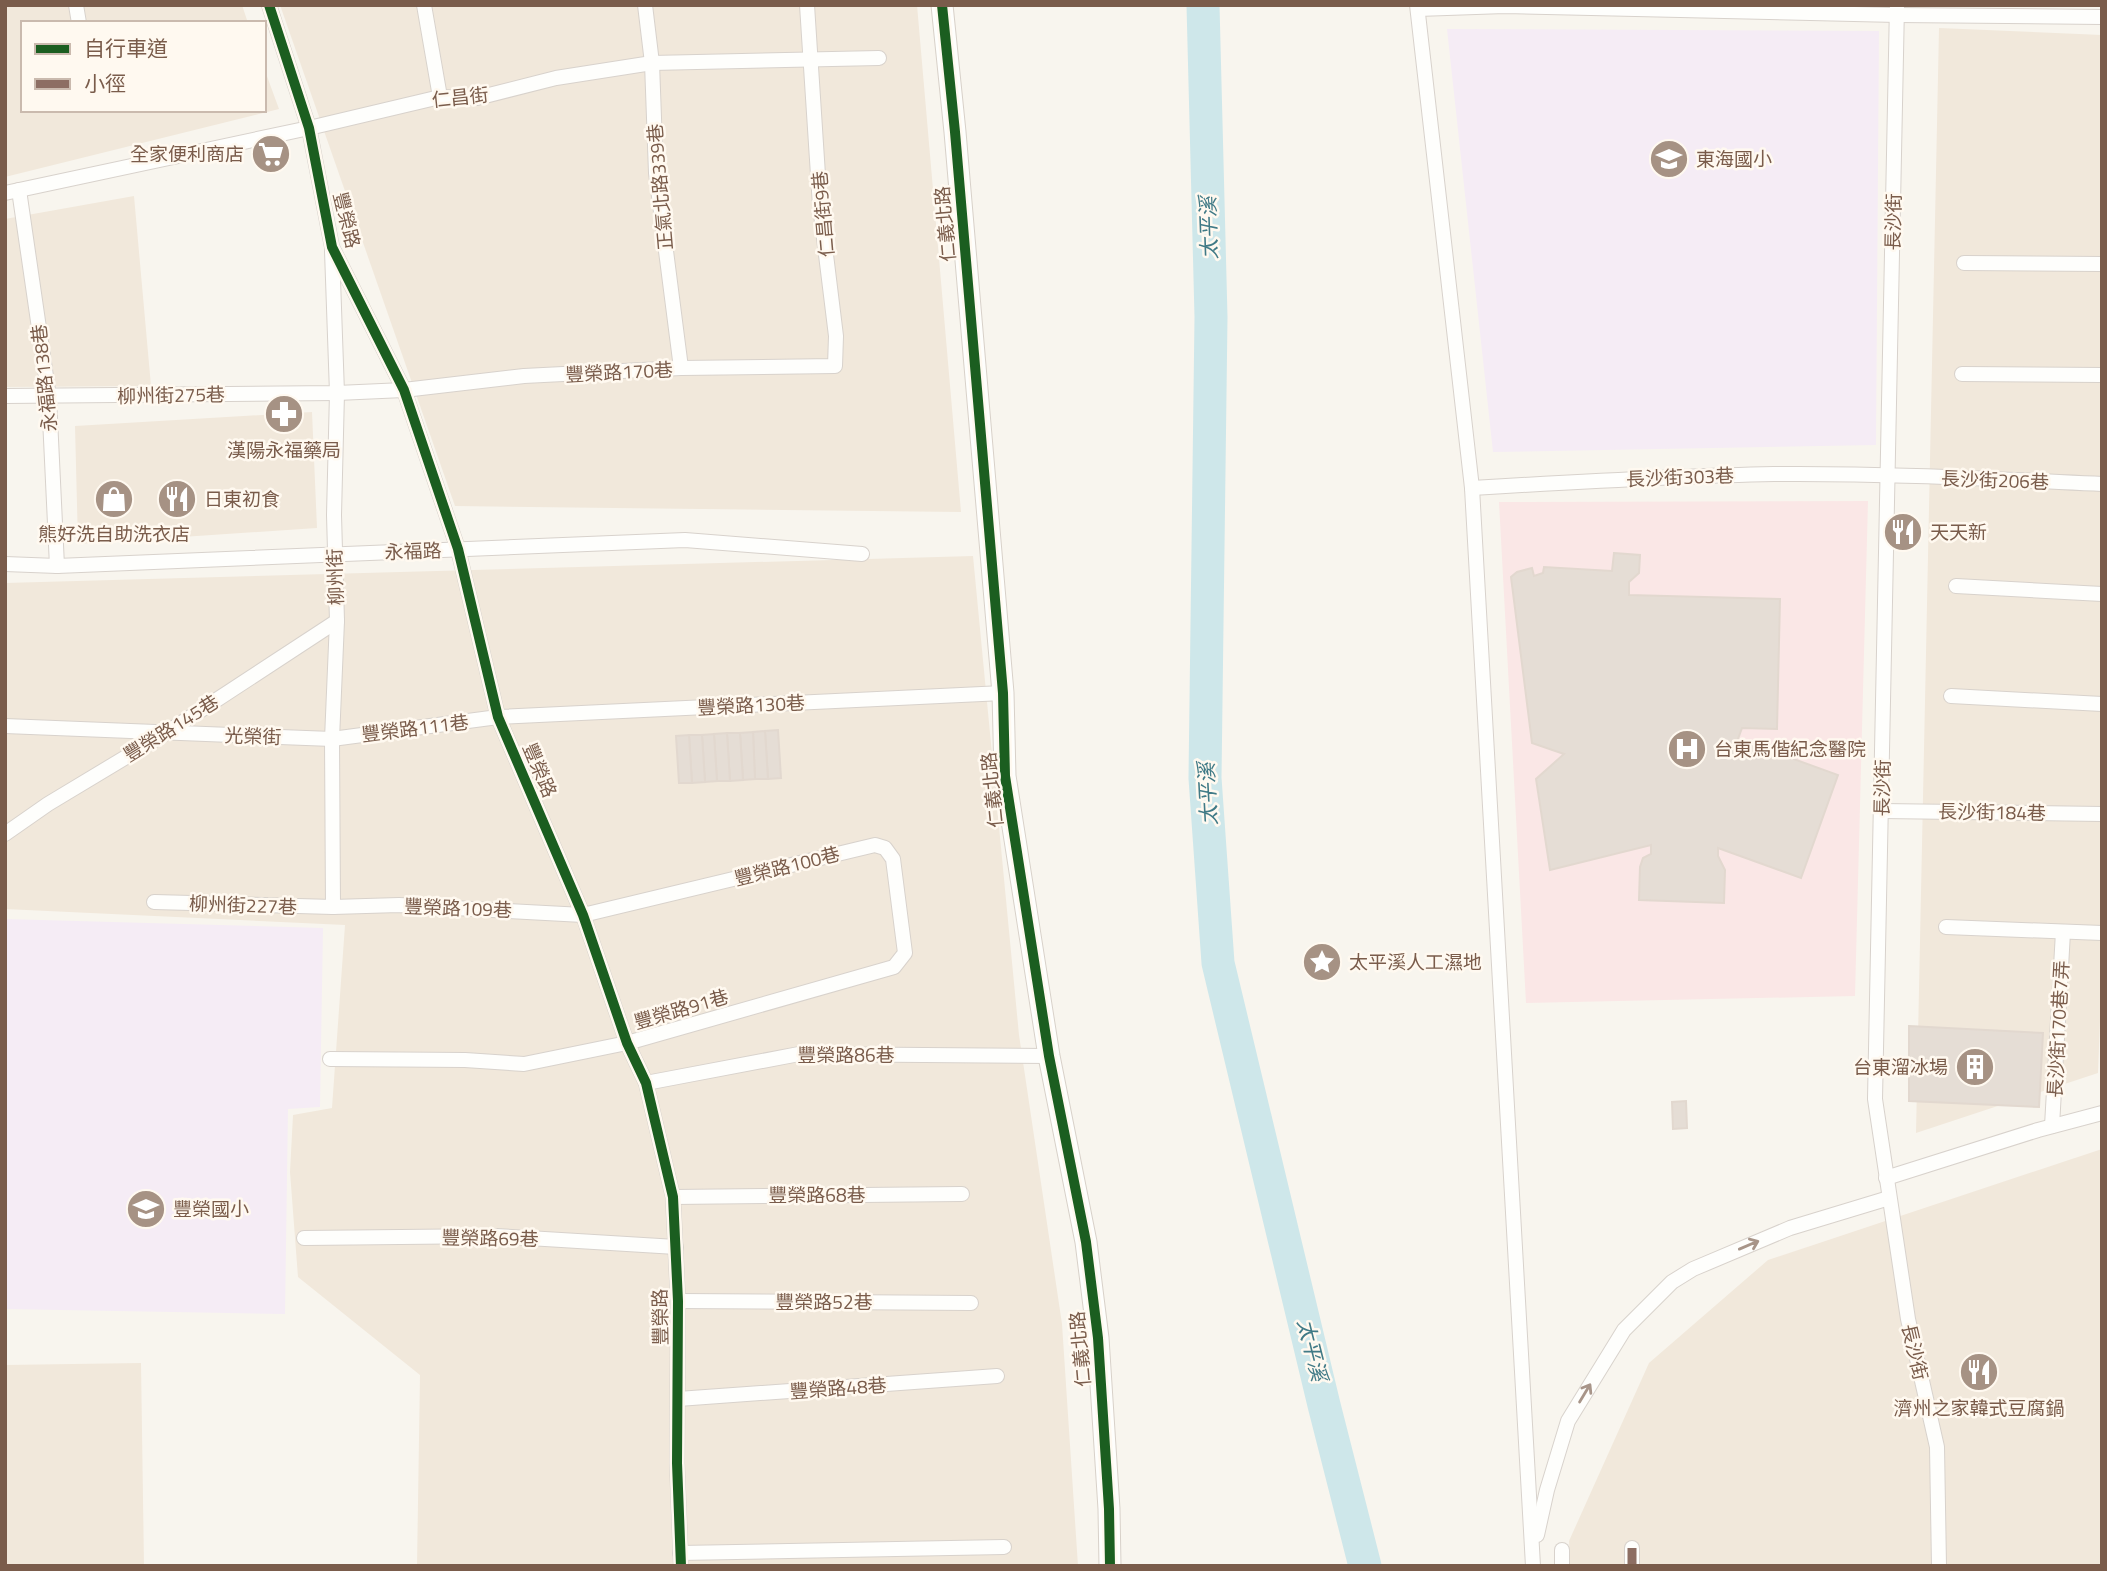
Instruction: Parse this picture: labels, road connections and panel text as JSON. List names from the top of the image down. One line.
{"streets":{"street":["仁昌街","正氣北路339巷","仁昌街9巷","豐榮路","長沙街","仁義北路","豐榮路170巷","永福路138巷","柳州街275巷","長沙街303巷","長沙街206巷","永福路","柳州街","豐榮路130巷","豐榮路145巷","豐榮路111巷","光榮街","長沙街184巷","豐榮路100巷","柳州街227巷","豐榮路109巷","豐榮路91巷","長沙街170巷7弄","豐榮路86巷","豐榮路68巷","豐榮路69巷","豐榮路52巷","豐榮路48巷"]},"crossings":[["仁昌街","正氣北路339巷"],["仁昌街","仁昌街9巷"],["仁昌街","豐榮路"],["仁昌街","永福路138巷"],["正氣北路339巷","豐榮路170巷"],["仁昌街9巷","豐榮路170巷"],["豐榮路","豐榮路170巷"],["豐榮路","永福路"],["豐榮路","柳州街"],["豐榮路","豐榮路130巷"],["豐榮路","豐榮路111巷"],["豐榮路","豐榮路100巷"],["豐榮路","豐榮路109巷"],["豐榮路","豐榮路91巷"],["豐榮路","豐榮路86巷"],["豐榮路","豐榮路68巷"],["豐榮路","豐榮路69巷"],["豐榮路","豐榮路52巷"],["豐榮路","豐榮路48巷"],["長沙街","長沙街303巷"],["長沙街","長沙街206巷"],["長沙街","長沙街184巷"],["仁義北路","豐榮路130巷"],["仁義北路","豐榮路86巷"],["豐榮路170巷","柳州街275巷"],["豐榮路170巷","柳州街"],["永福路138巷","柳州街275巷"],["永福路138巷","永福路"],["柳州街275巷","柳州街"],["長沙街303巷","長沙街206巷"],["永福路","柳州街"],["柳州街","豐榮路145巷"],["柳州街","豐榮路111巷"],["柳州街","光榮街"],["柳州街","柳州街227巷"],["柳州街","豐榮路109巷"],["豐榮路130巷","豐榮路111巷"],["豐榮路145巷","光榮街"],["豐榮路111巷","光榮街"],["豐榮路100巷","豐榮路109巷"],["豐榮路100巷","豐榮路91巷"],["柳州街227巷","豐榮路109巷"]],"water":["太平溪"],"places":{"supermarket":["全家便利商店"],"school or university":["東海國小","豐榮國小"],"pharmacy":["漢陽永福藥局"],"shop":["熊好洗自助洗衣店"],"restaurant":["日東初食","天天新","濟州之家韓式豆腐鍋"],"hospital":["台東馬偕紀念醫院"],"place":["太平溪人工濕地"],"building":["台東溜冰場"]},"legend":["自行車道","小徑"]}
